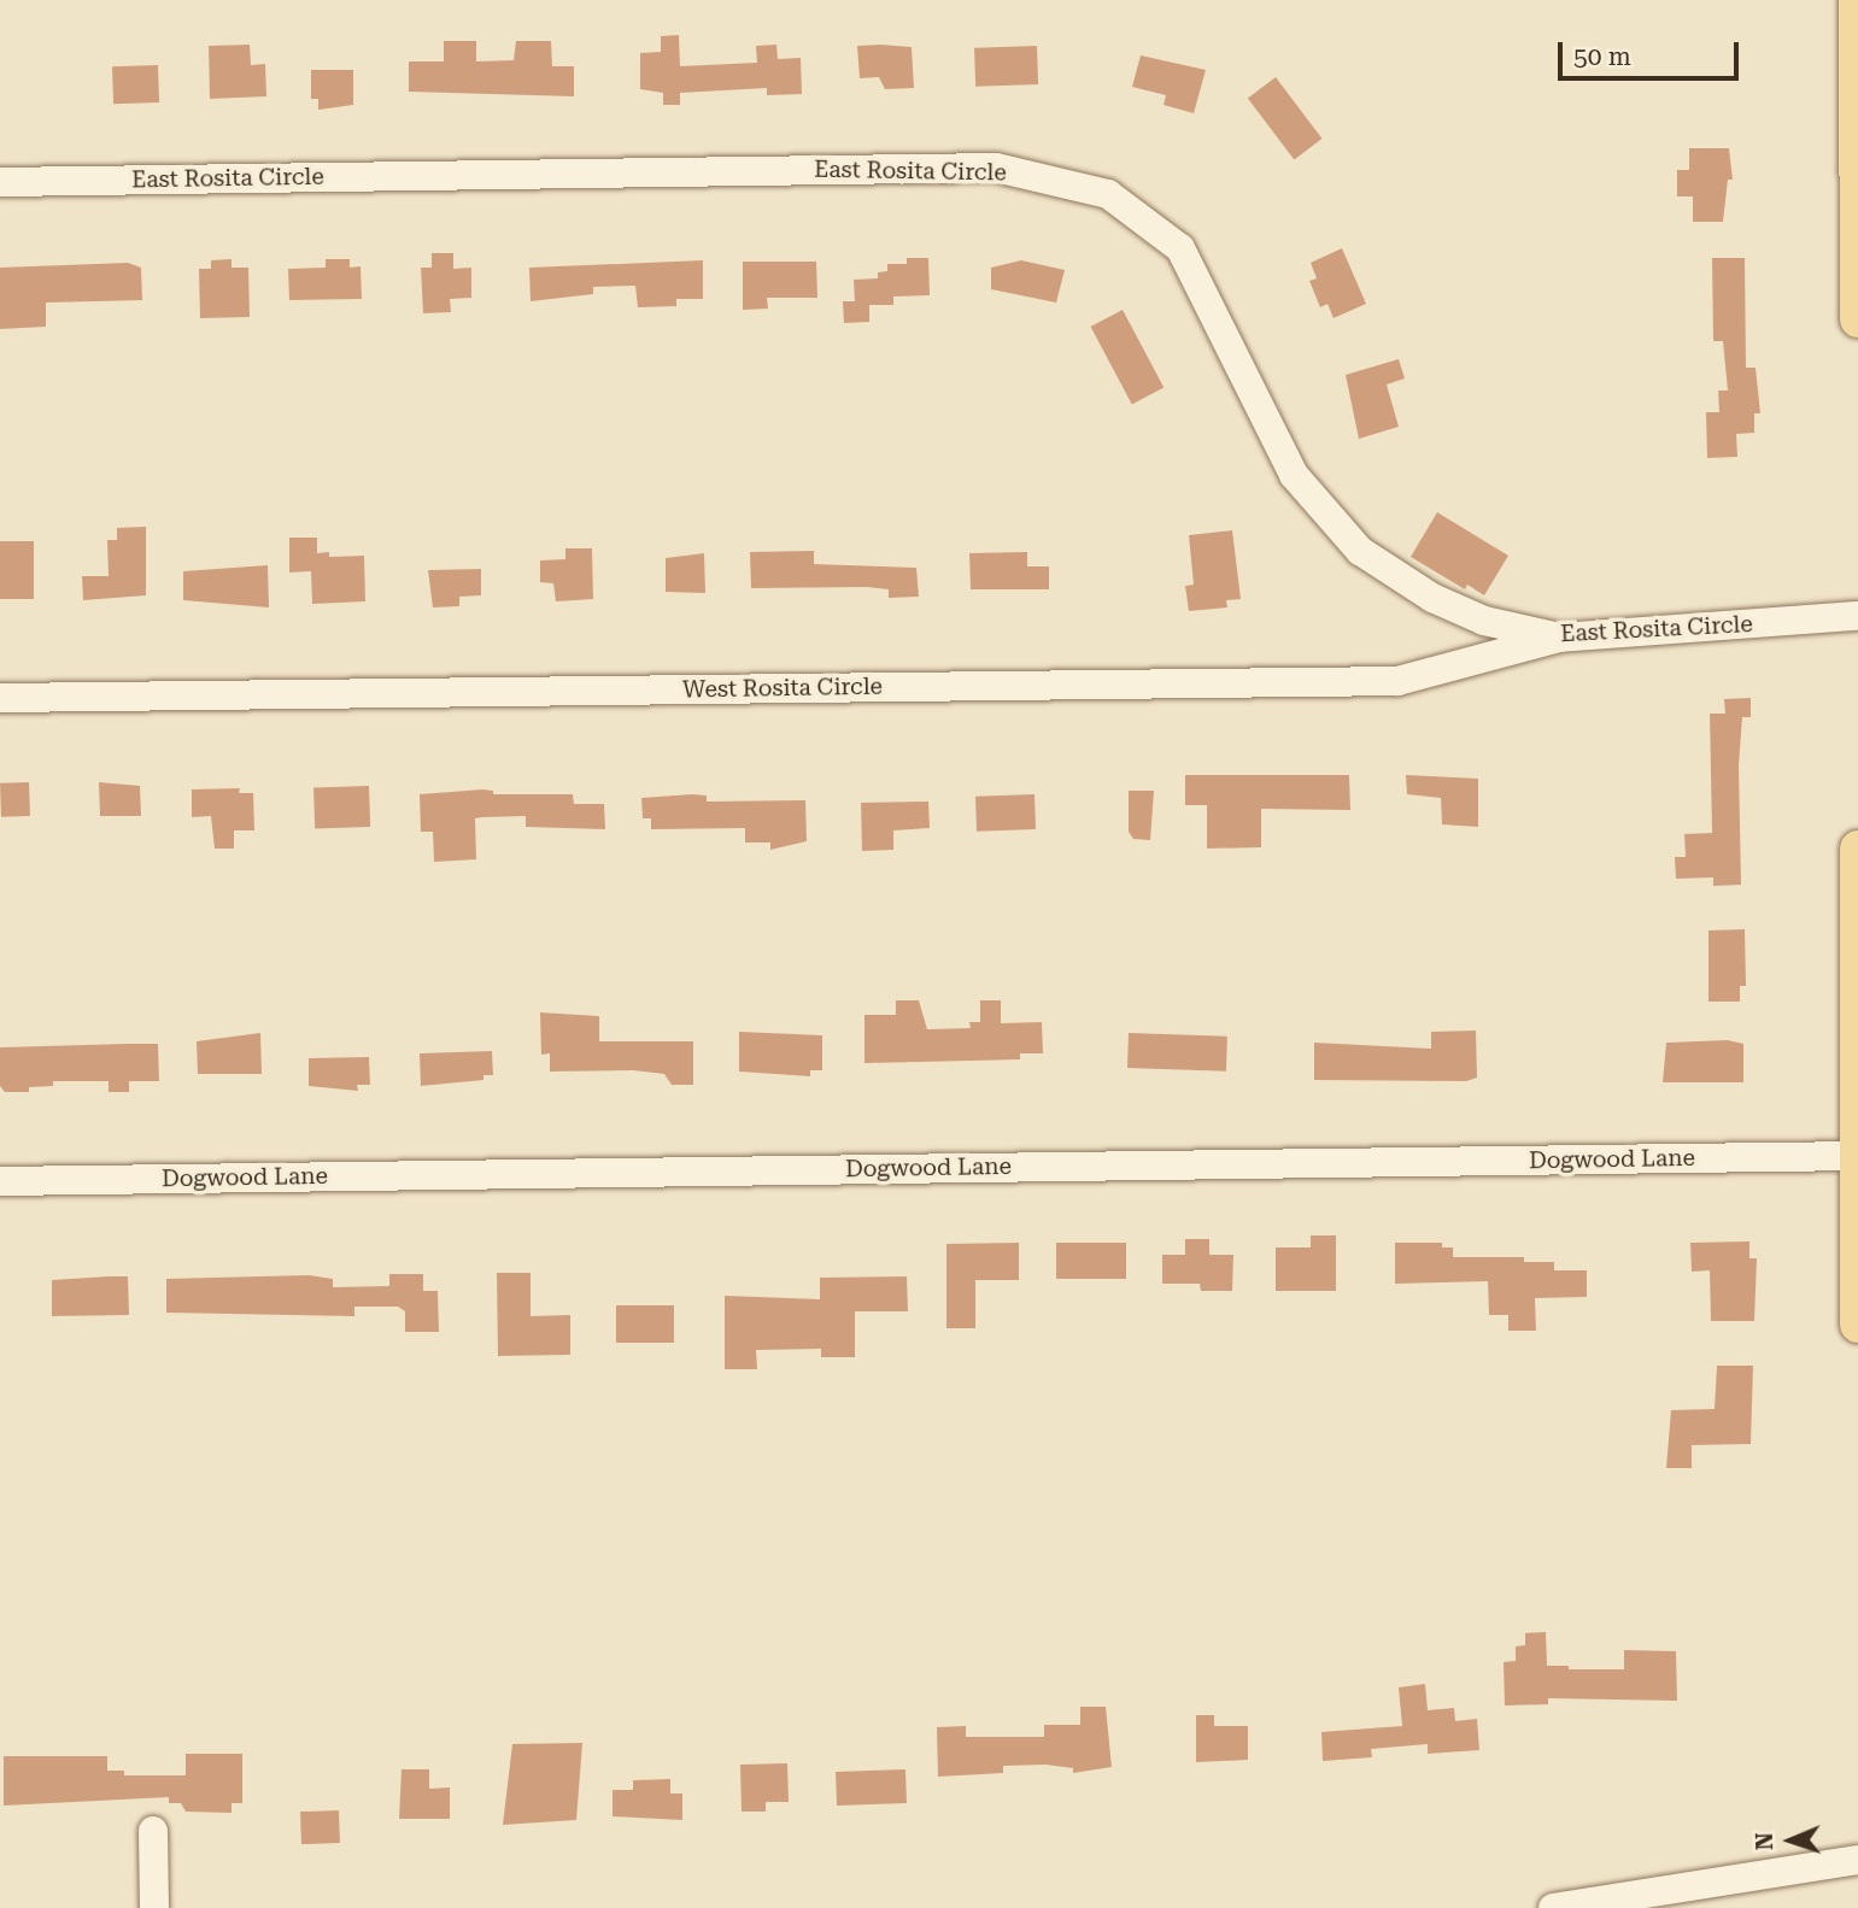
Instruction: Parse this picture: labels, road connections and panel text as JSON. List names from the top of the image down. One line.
{"streets":{"street":["East Rosita Circle","West Rosita Circle","Dogwood Lane"]},"crossings":[["East Rosita Circle","West Rosita Circle"]],"scale_bar":"50 m","north":"left"}
